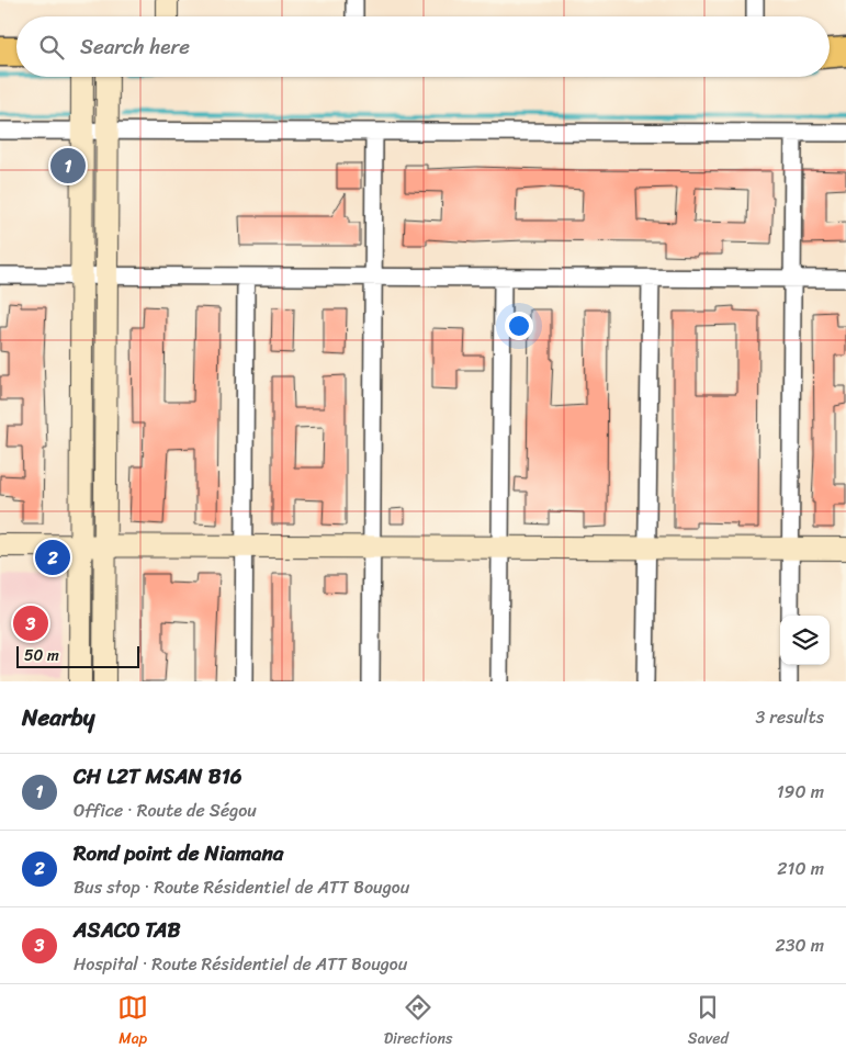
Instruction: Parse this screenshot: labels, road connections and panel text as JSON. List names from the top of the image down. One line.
{"scale_bar":"50 m","page":{"search":"Search here","pins":["1","2","3"],"scale":"50 m","heading":["Nearby","3 results"],"list":[{"mark":"1","name":"CH L2T MSAN B16","note":"Office · Route de Ségou","value":"190 m"},{"mark":"2","name":"Rond point de Niamana","note":"Bus stop · Route Résidentiel de ATT Bougou","value":"210 m"},{"mark":"3","name":"ASACO TAB","note":"Hospital · Route Résidentiel de ATT Bougou","value":"230 m"}],"nav":["Map","Directions","Saved"]}}
